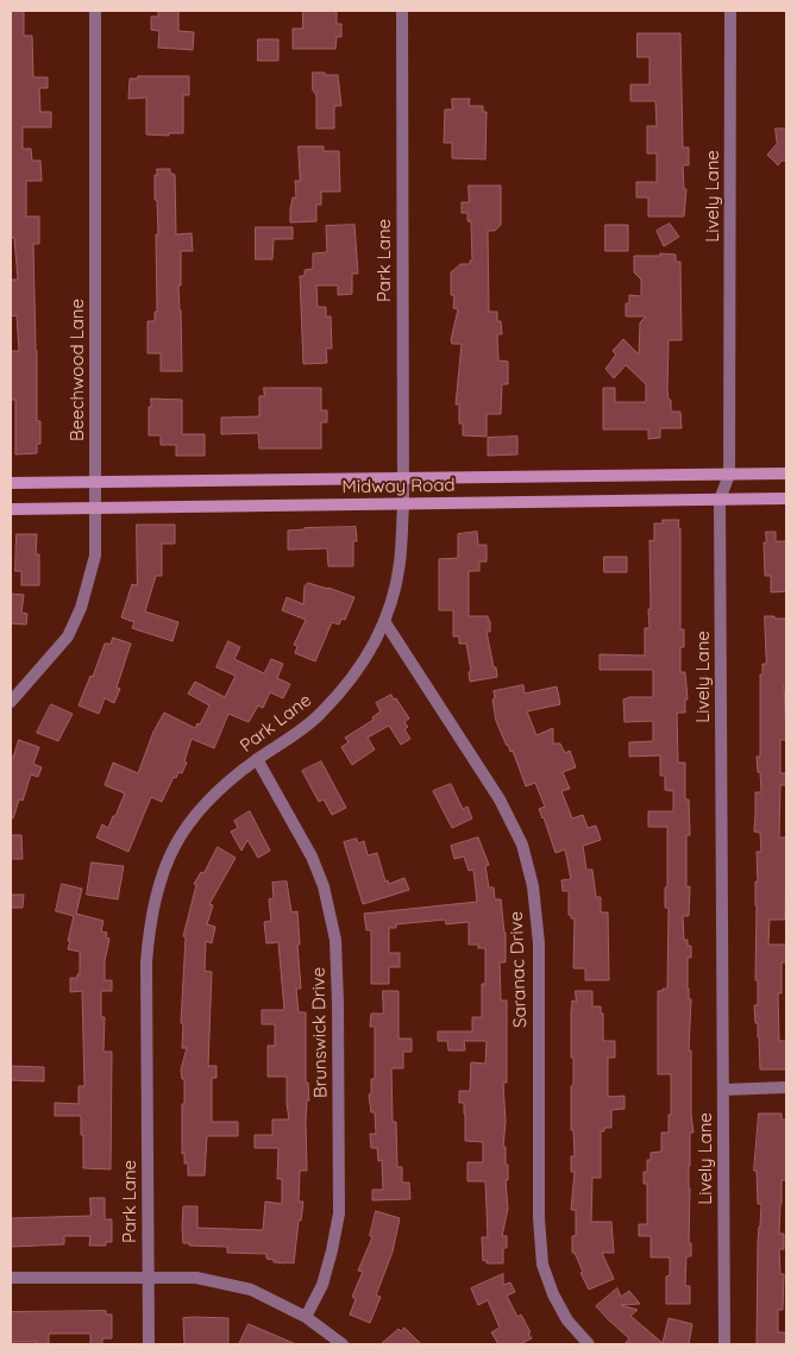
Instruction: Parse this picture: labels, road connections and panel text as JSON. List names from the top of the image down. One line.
{"streets":{"main road":["Midway Road"],"street":["Lively Lane","Park Lane","Beechwood Lane","Saranac Drive","Brunswick Drive"]},"crossings":[["Lively Lane","Midway Road"],["Park Lane","Midway Road"],["Park Lane","Saranac Drive"],["Park Lane","Brunswick Drive"],["Beechwood Lane","Midway Road"]]}
